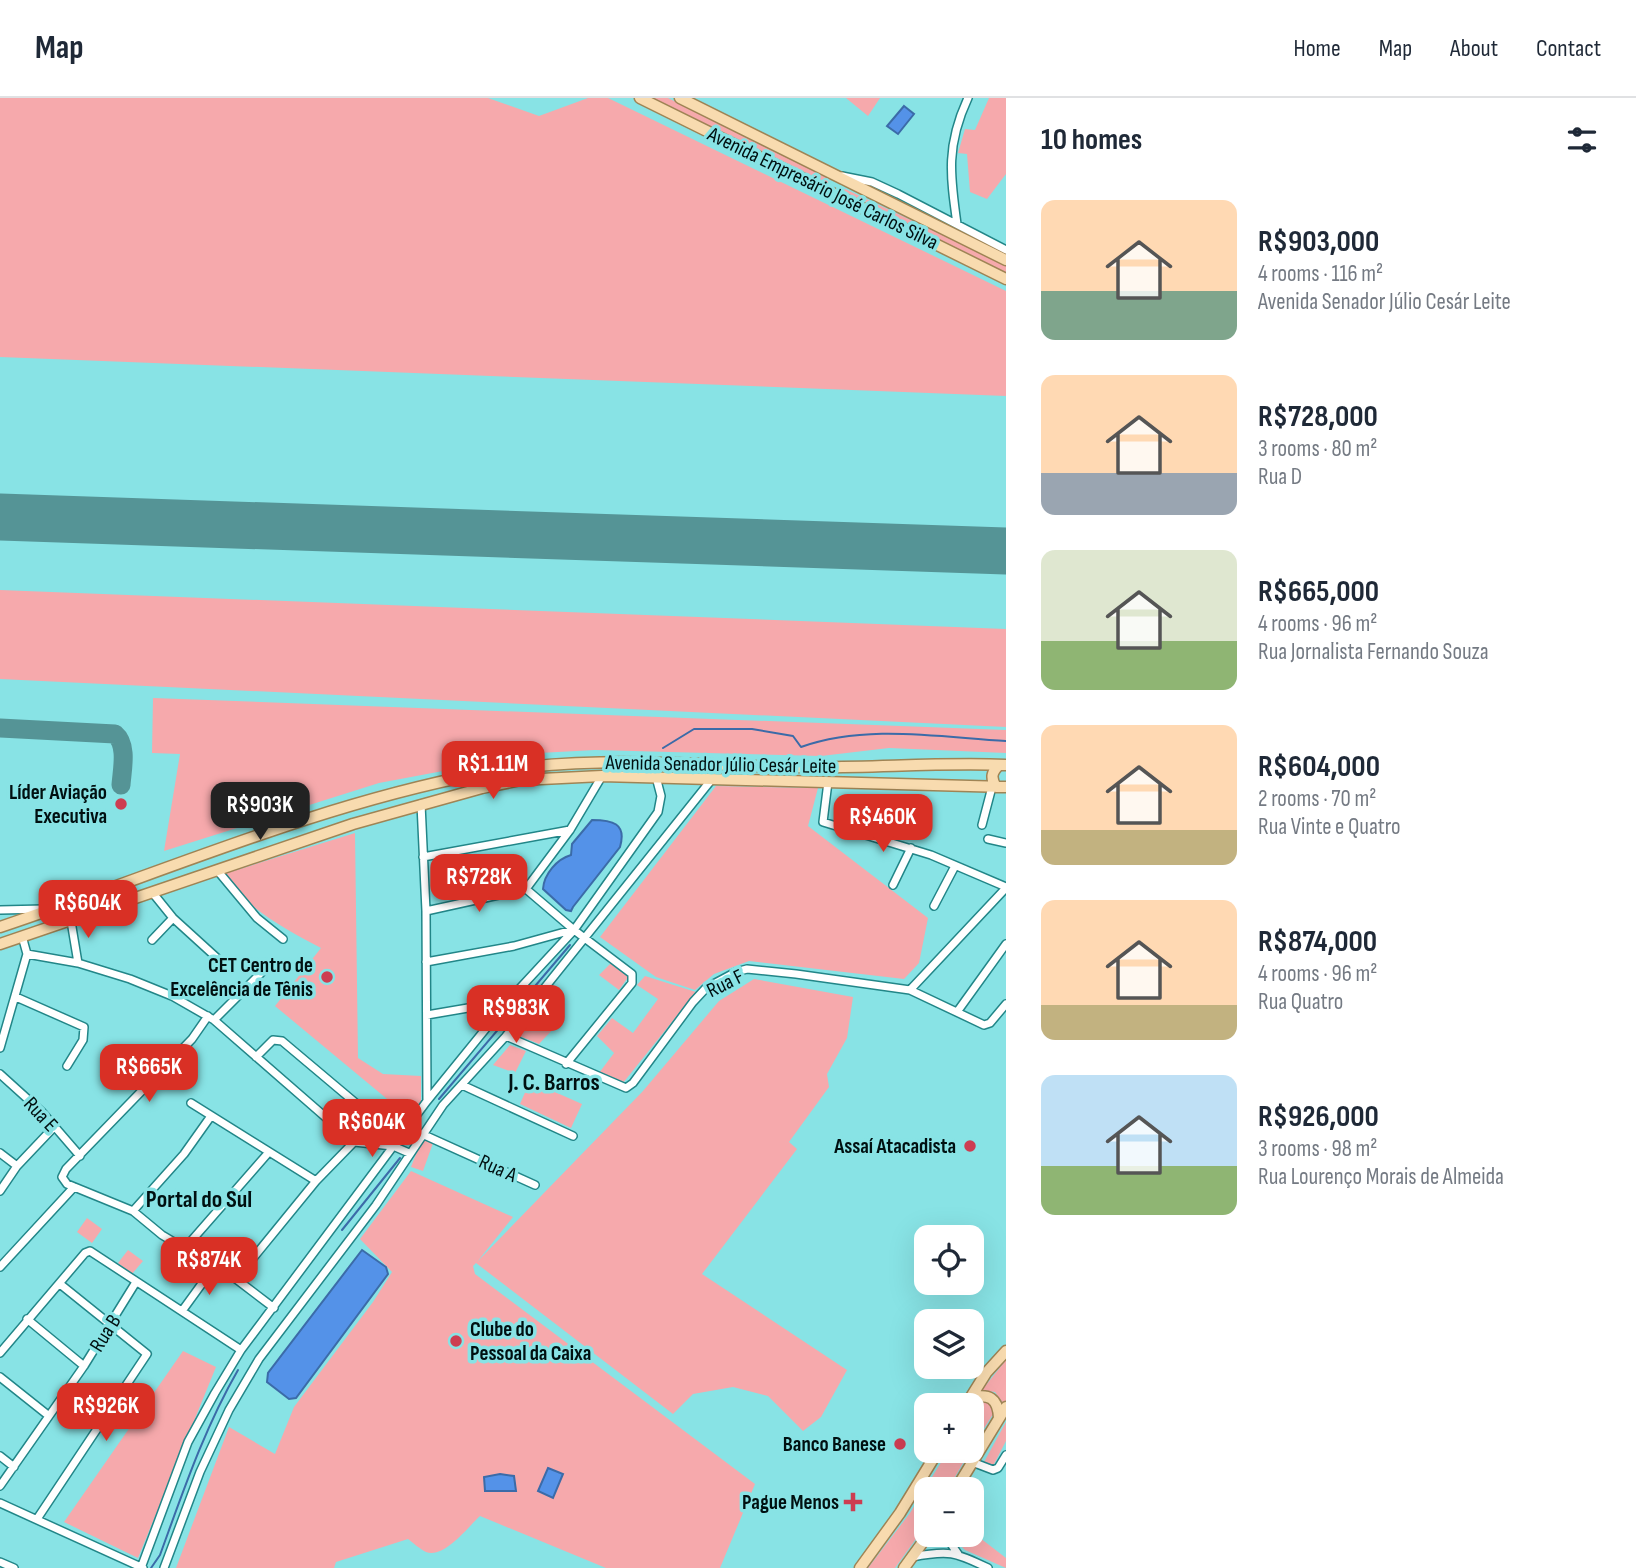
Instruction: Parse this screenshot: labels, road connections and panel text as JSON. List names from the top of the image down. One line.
{"streets":{"main road":["Avenida Empresário José Carlos Silva","Avenida Senador Júlio Cesár Leite"],"street":["Rua F","Rua E","Rua A","Rua B"]},"districts":["J. C. Barros","Portal do Sul"],"places":{"other":["Líder Aviação Executiva","CET Centro de Excelência de Tênis","Assaí Atacadista","Clube do Pessoal da Caixa","Banco Banese"],"health":["Pague Menos"]},"page":{"header":"Map","nav":["Home","Map","About","Contact"],"heading":"10 homes","list":[{"name":"R$903,000","note":"4 rooms · 116 m² · Avenida Senador Júlio Cesár Leite"},{"name":"R$728,000","note":"3 rooms · 80 m² · Rua D"},{"name":"R$665,000","note":"4 rooms · 96 m² · Rua Jornalista Fernando Souza"},{"name":"R$604,000","note":"2 rooms · 70 m² · Rua Vinte e Quatro"},{"name":"R$874,000","note":"4 rooms · 96 m² · Rua Quatro"},{"name":"R$926,000","note":"3 rooms · 98 m² · Rua Lourenço Morais de Almeida"}],"price":["R$1.11M","R$903K","R$460K","R$728K","R$604K","R$983K","R$665K","R$604K","R$874K","R$926K"],"map_buttons":["+","−"]}}
